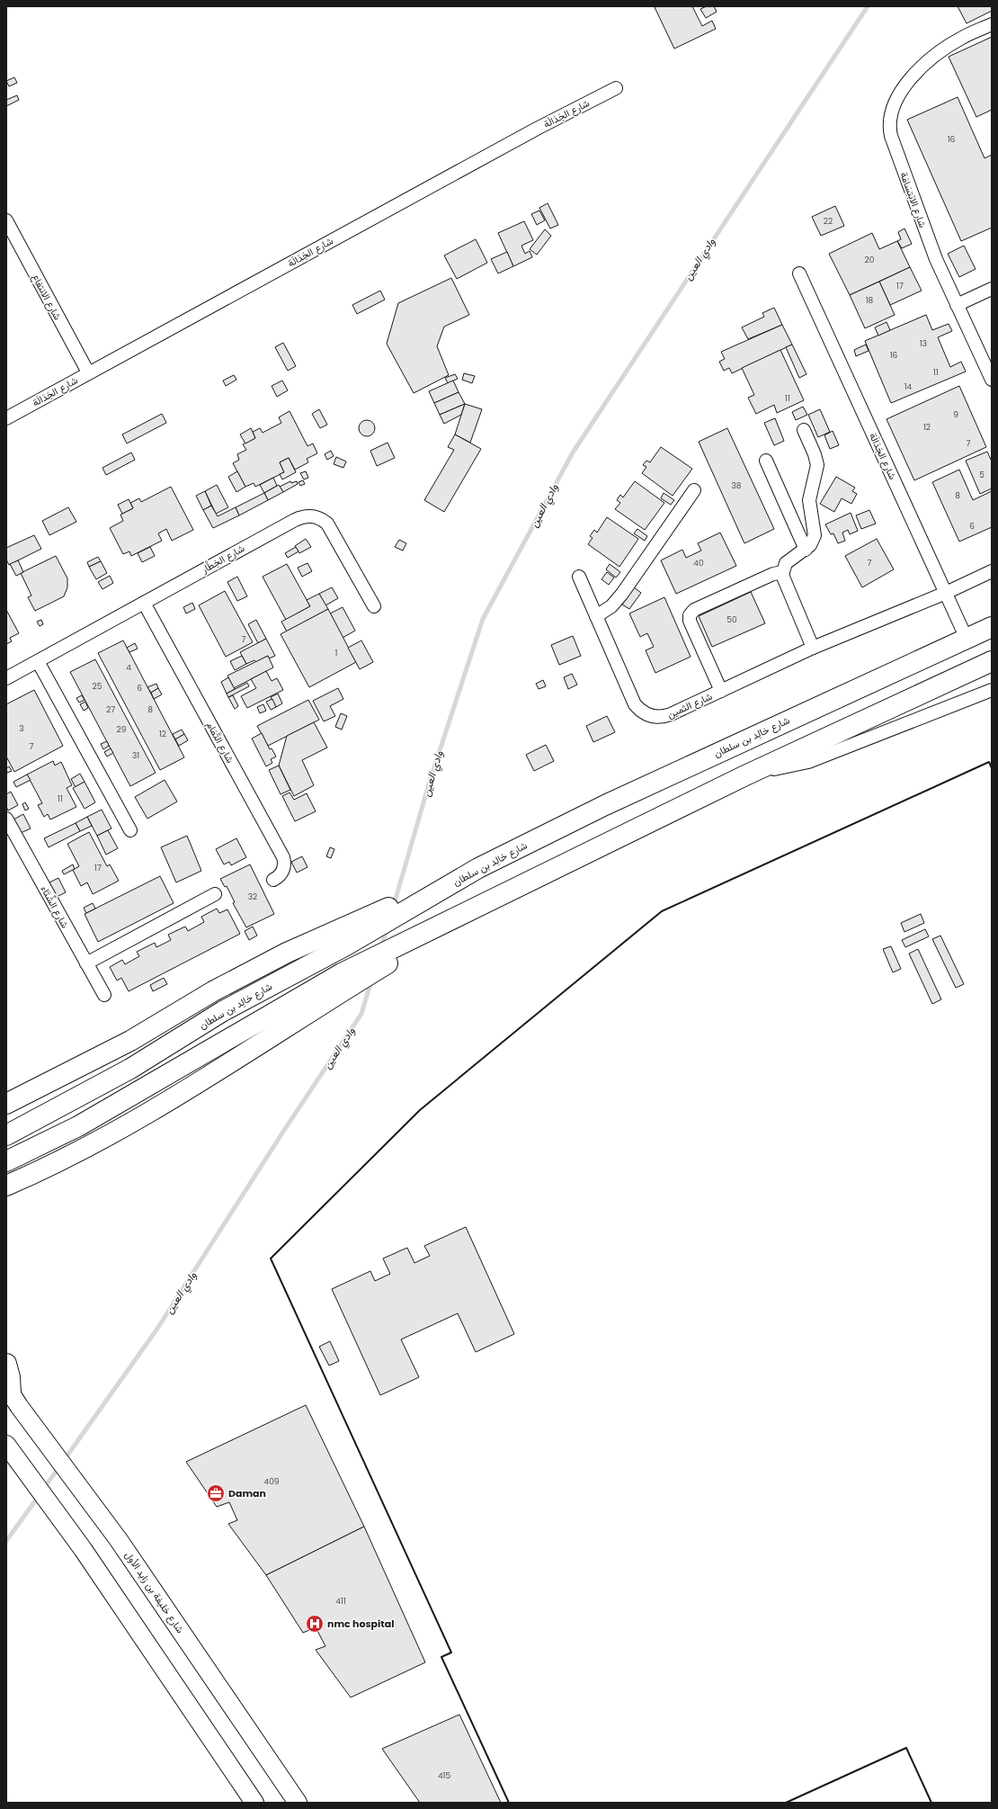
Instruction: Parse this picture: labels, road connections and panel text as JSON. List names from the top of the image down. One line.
{"streets":{"main road":["شارع خالِد بن سلطان","شارع خليفة بن زايد الأول"],"street":["شارع الجَدَالَة","شارع الابْتِسَامَة","شارع الانتفاع","شارع الخِطَّار","شارع الثمين","شارع التَّمَام","شارع الشِّتَاء"]},"crossings":[["شارع الجَدَالَة","شارع الانتفاع"],["شارع الجَدَالَة","شارع الثمين"],["شارع الجَدَالَة","شارع خالِد بن سلطان"],["شارع الخِطَّار","شارع التَّمَام"]],"water":["وادي العين"],"places":{"office":["Daman"],"hospital":["nmc hospital"]},"house_numbers":["16","22","20","17","18","13","16","11","14","11","9","12","7","5","38","8","6","40","7","50","7","1","4","25","6","27","8","3","29","12","7","31","11","17","32","409","411","415"]}
